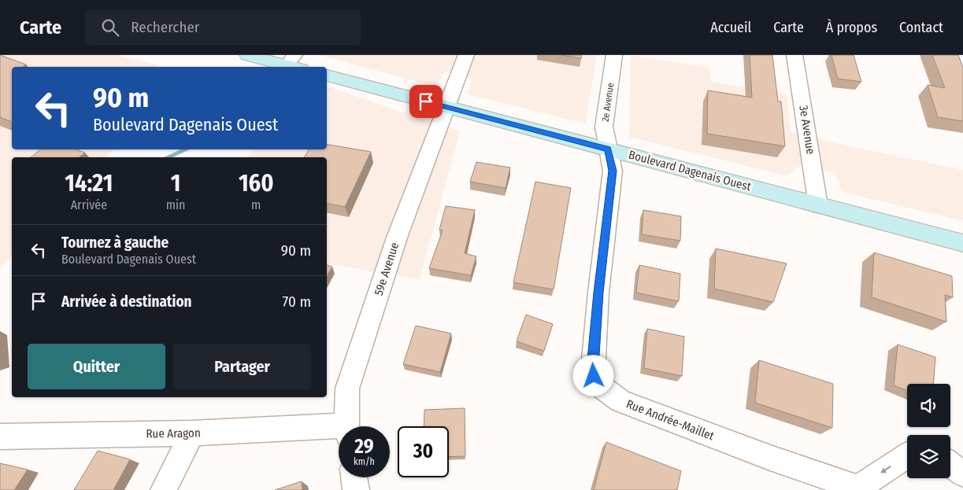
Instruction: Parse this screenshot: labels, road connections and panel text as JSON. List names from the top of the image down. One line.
{"streets":{"main road":["Boulevard Dagenais Ouest"],"street":["2e Avenue","3e Avenue","59e Avenue","Rue Andrée-Maillet","Rue Aragon"]},"crossings":[["2e Avenue","Boulevard Dagenais Ouest"],["2e Avenue","Rue Andrée-Maillet"],["3e Avenue","Boulevard Dagenais Ouest"],["Boulevard Dagenais Ouest","59e Avenue"],["Boulevard Dagenais Ouest","Rue Andrée-Maillet"]],"page":{"header":"Carte","search":"Rechercher","nav":["Accueil","Carte","À propos","Contact"],"turn":["90 m","Boulevard Dagenais Ouest"],"eta":["14:21","Arrivée","1","min","160","m"],"list":[{"name":"Tournez à gauche","note":"Boulevard Dagenais Ouest","value":"90 m"},{"name":"Arrivée à destination","value":"70 m"}],"buttons":["Quitter","Partager"],"speed":"29 km/h","limit":"30"}}
